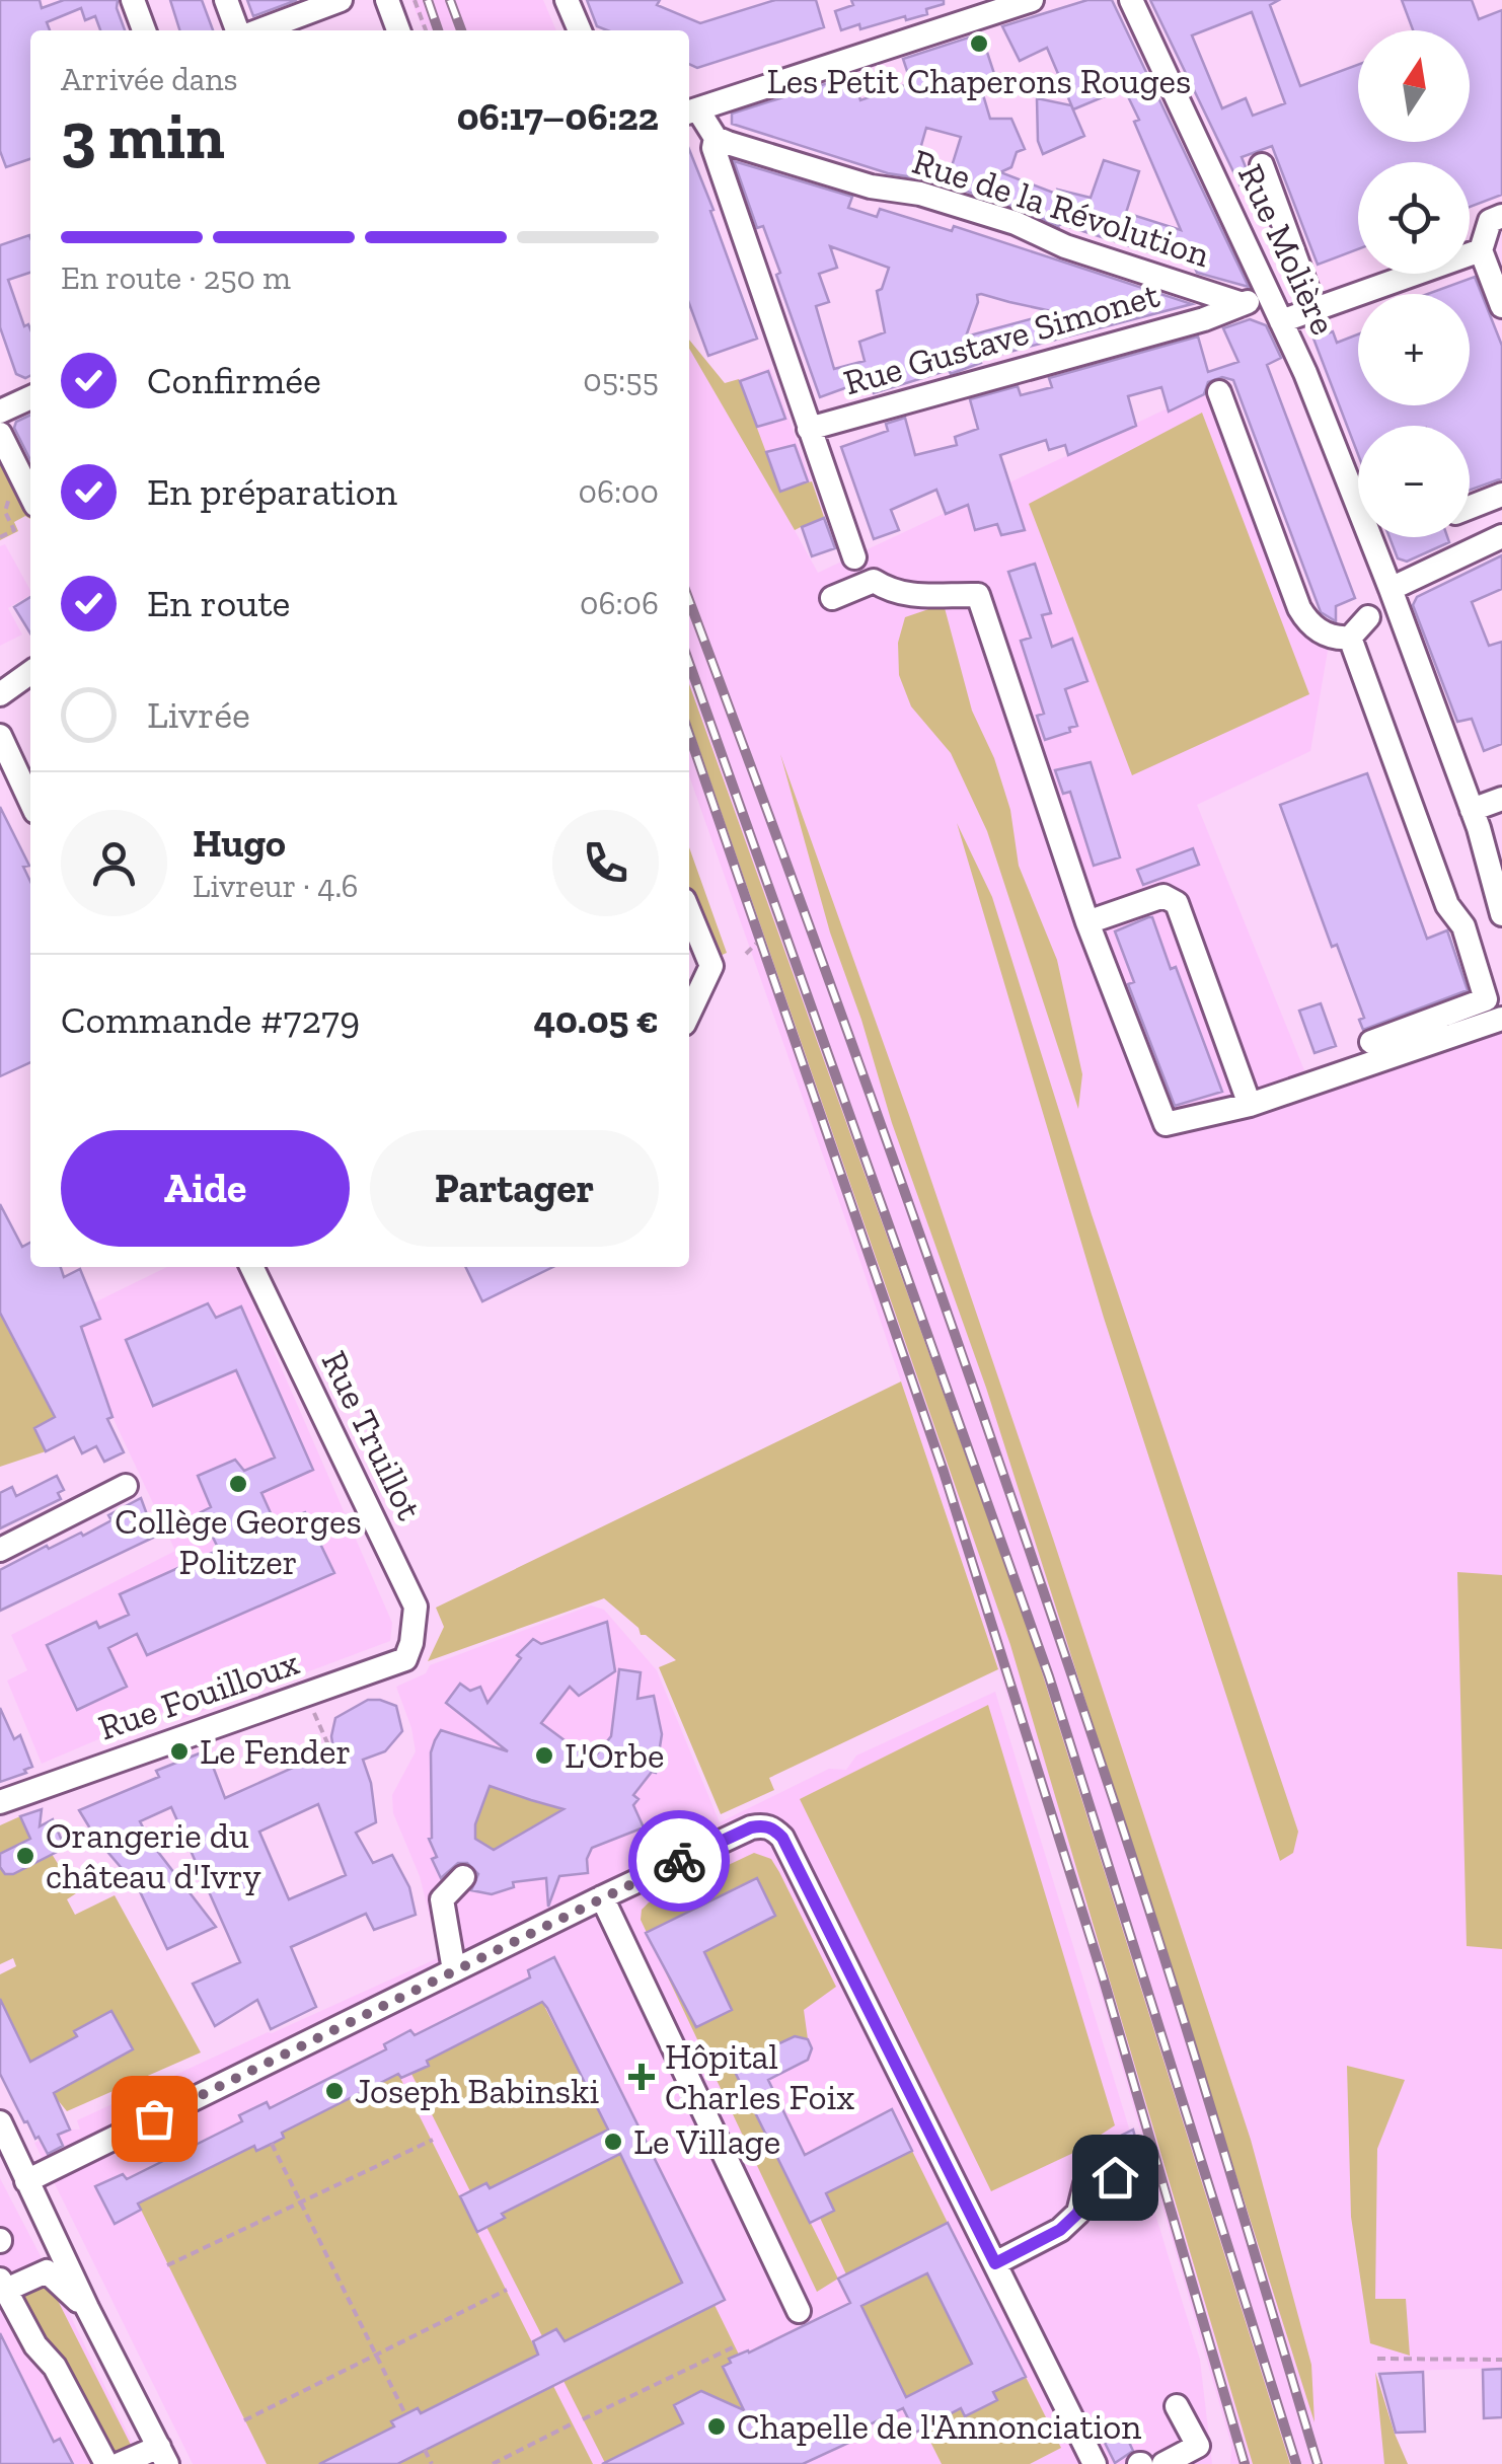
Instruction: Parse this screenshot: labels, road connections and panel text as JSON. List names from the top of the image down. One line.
{"streets":{"street":["Rue de la Révolution","Rue Molière","Rue Gustave Simonet","Rue Truillot","Rue Fouilloux"]},"crossings":[["Rue de la Révolution","Rue Gustave Simonet"],["Rue Molière","Rue Gustave Simonet"],["Rue Truillot","Rue Fouilloux"]],"places":{"other":["Les Petit Chaperons Rouges","Collège Georges Politzer","Le Fender","L'Orbe","Orangerie du château d'Ivry","Joseph Babinski","Le Village","Chapelle de l'Annonciation"],"health":["Hôpital Charles Foix"]},"north":"top","page":{"map_buttons":["+","−"],"heading":["3 min","Arrivée dans","06:17–06:22"],"panel":["Hugo","Livreur · 4.6","Commande #7279","40.05 €"],"bar":"En route · 250 m","list":[["Confirmée","05:55"],["En préparation","06:00"],["En route","06:06"],"Livrée"],"buttons":["Aide","Partager"]}}
